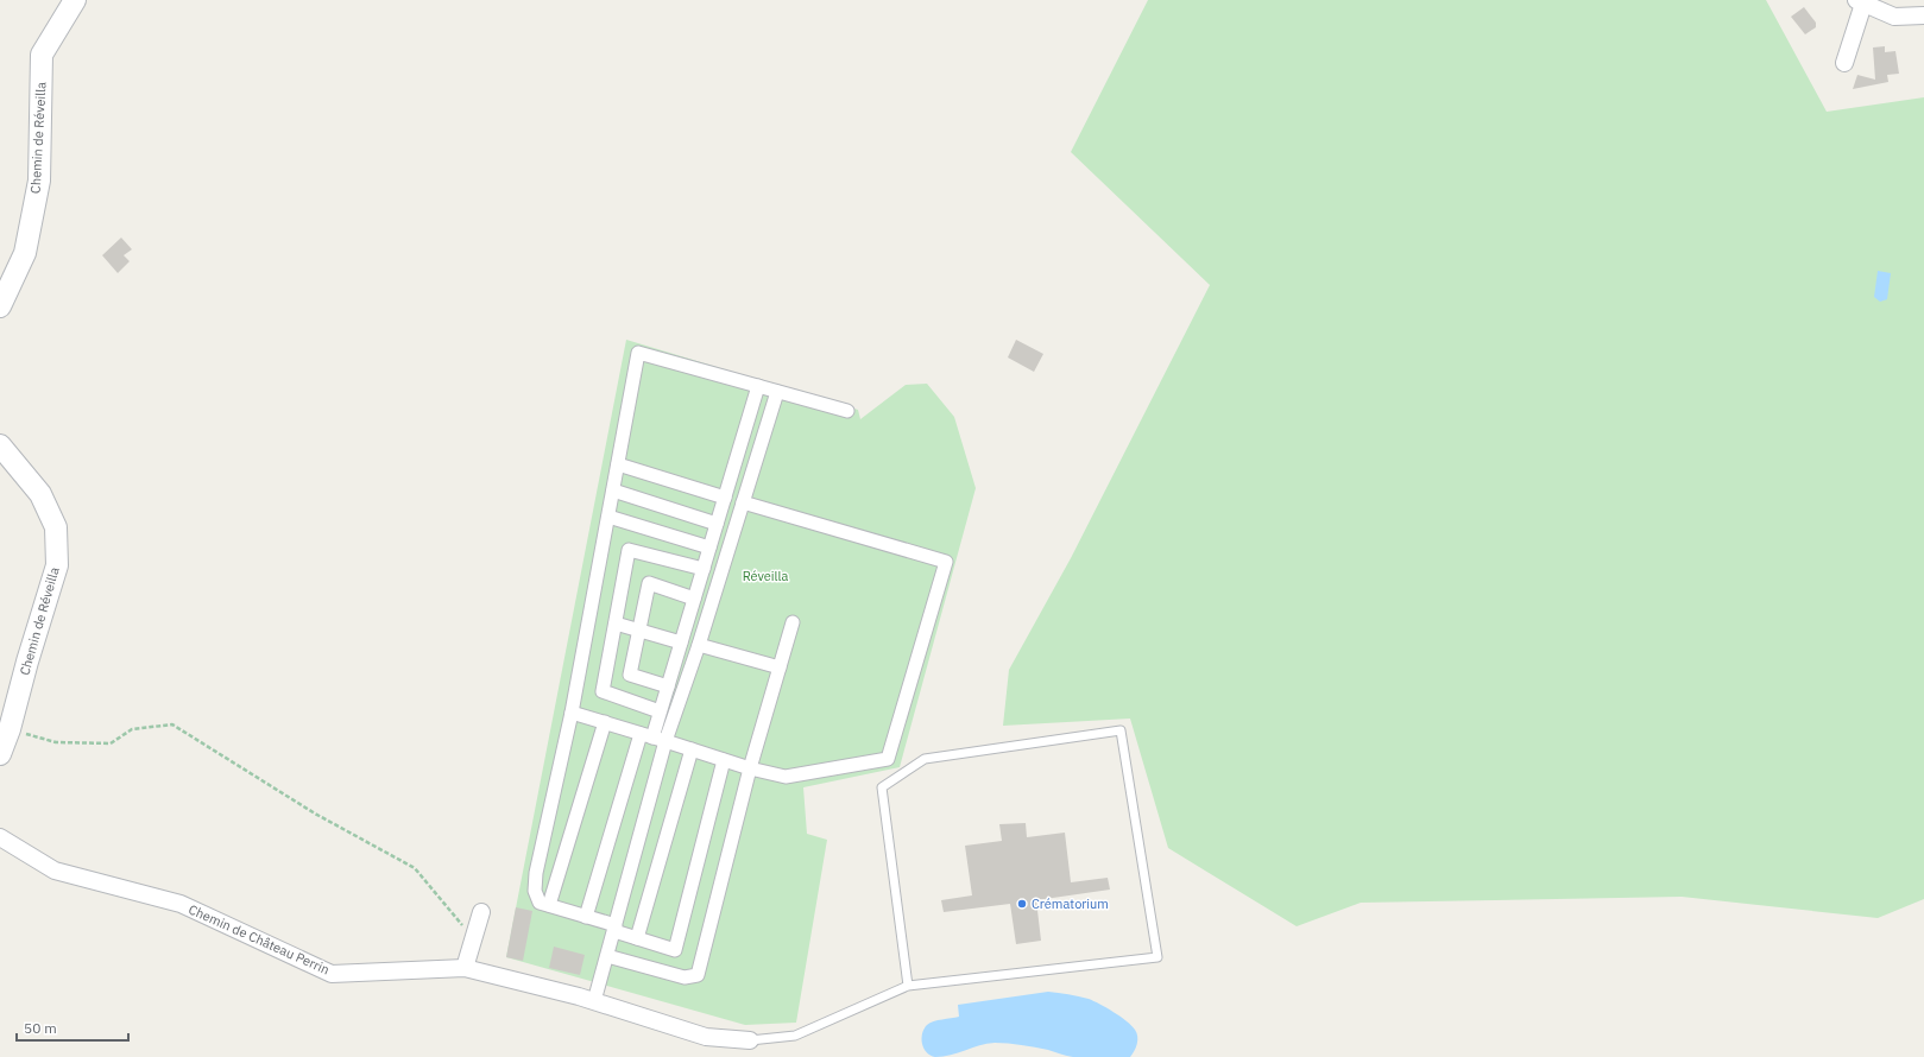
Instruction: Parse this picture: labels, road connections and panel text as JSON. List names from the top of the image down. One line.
{"streets":{"street":["Chemin de Réveilla","Chemin de Château Perrin"]},"parks":["Réveilla"],"places":["Crématorium"],"scale_bar":"50 m"}
